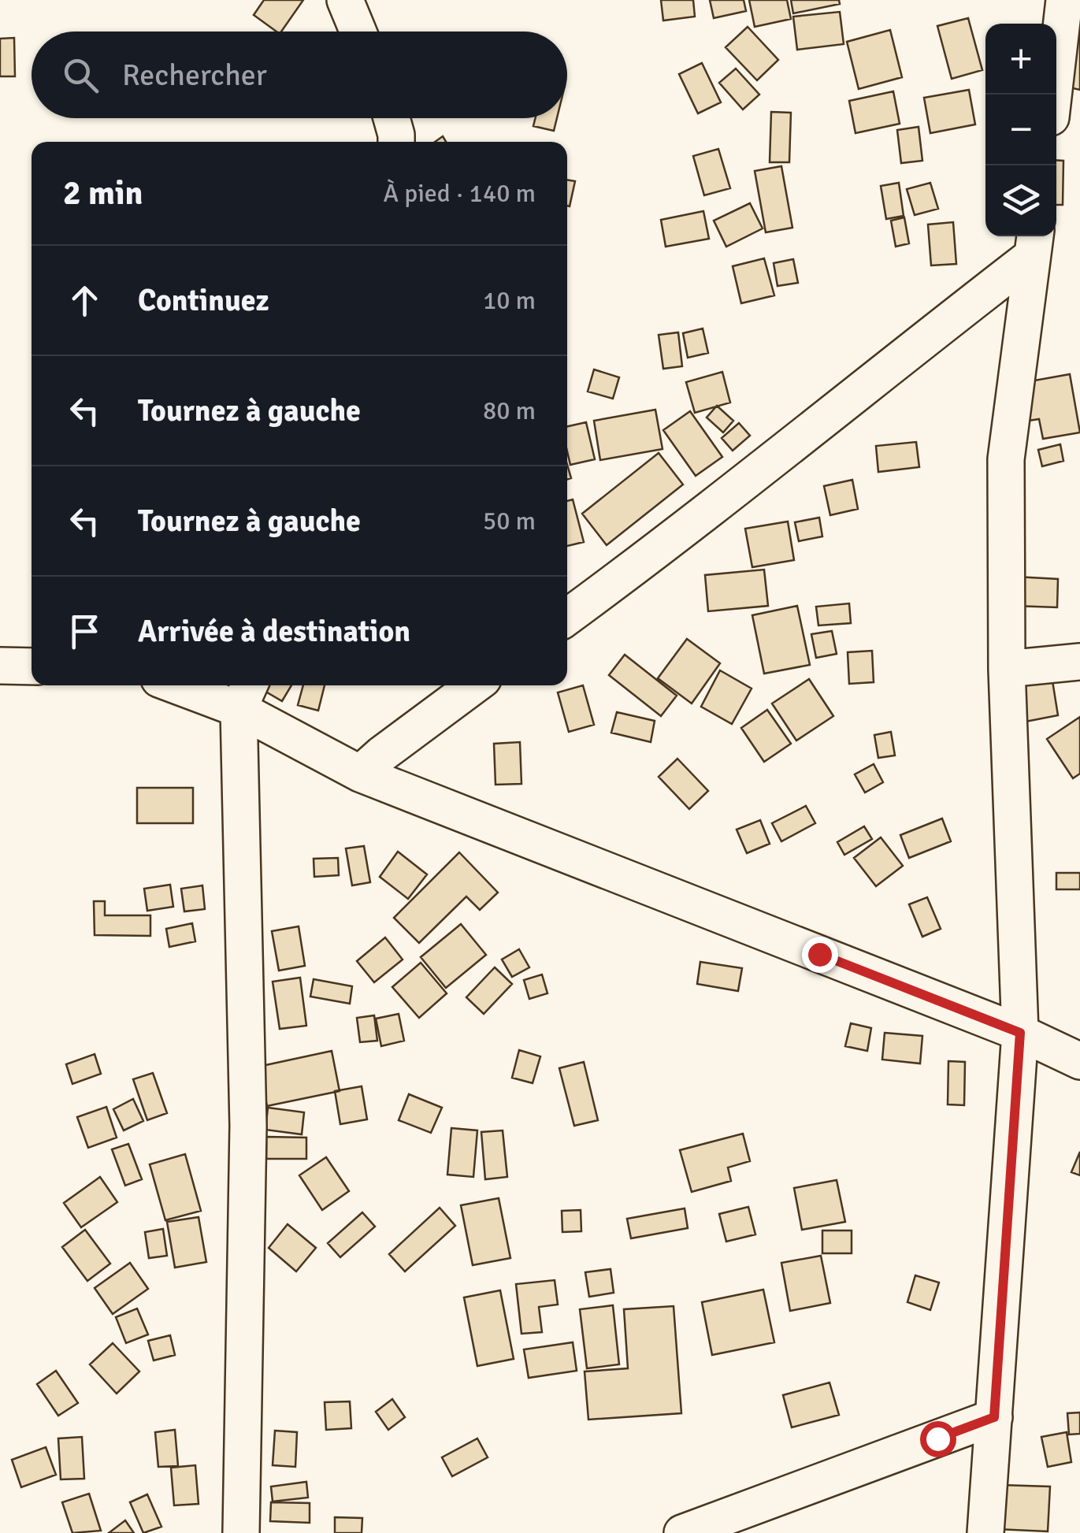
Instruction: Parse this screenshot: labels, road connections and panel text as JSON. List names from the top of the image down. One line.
{"page":{"map_buttons":["+","−"],"search":"Rechercher","heading":["2 min","À pied · 140 m"],"list":[["Continuez","10 m"],["Tournez à gauche","80 m"],["Tournez à gauche","50 m"],"Arrivée à destination"]}}
